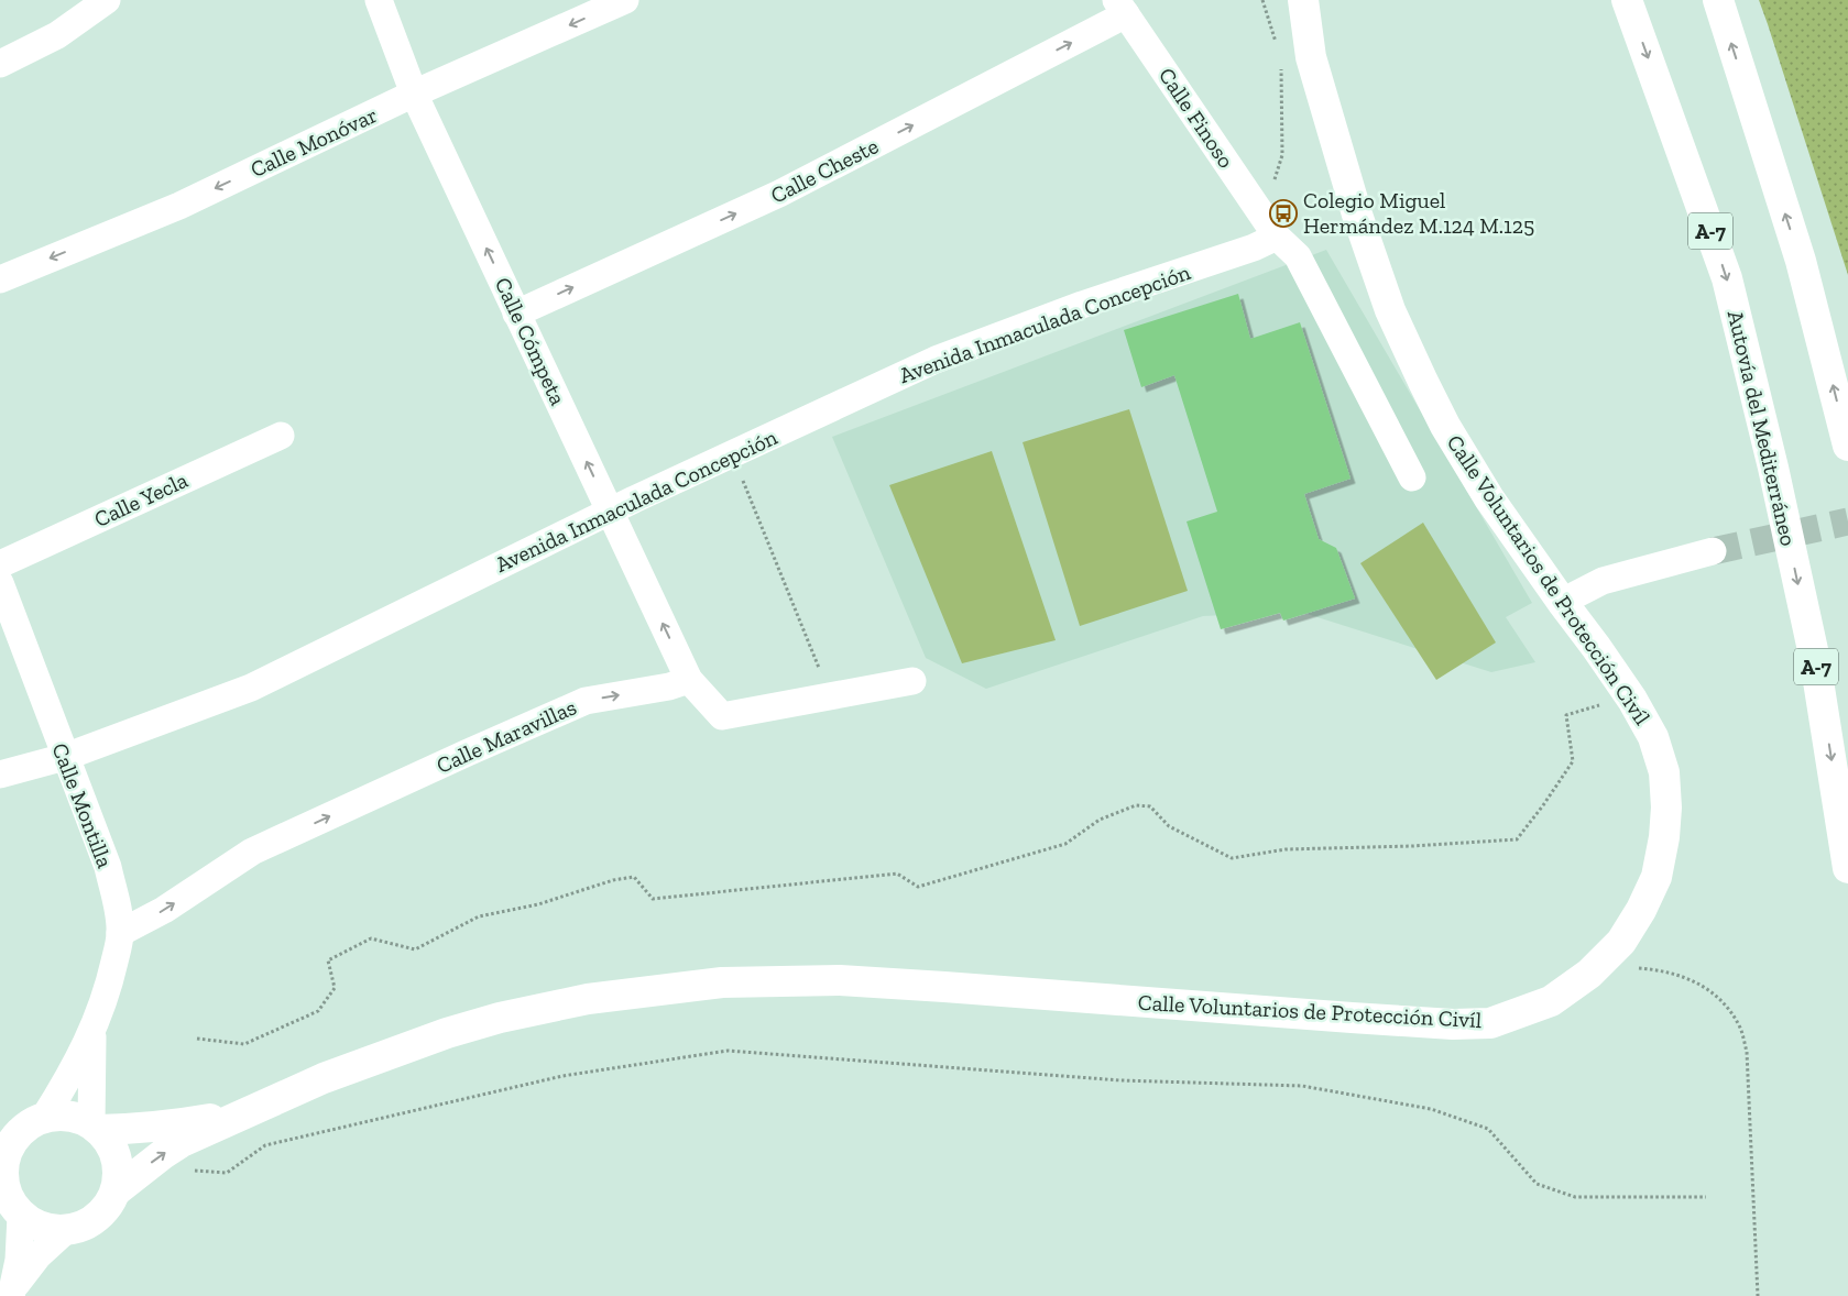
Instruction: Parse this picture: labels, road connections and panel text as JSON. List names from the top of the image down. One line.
{"streets":{"main road":["A-7","Autovía del Mediterráneo","Calle Voluntarios de Protección Civíl"],"street":["Calle Finoso","Calle Monóvar","Calle Cheste","Avenida Inmaculada Concepción","Calle Cómpeta","Calle Yecla","Calle Maravillas","Calle Montilla"]},"crossings":[["Calle Finoso","Calle Cheste"],["Calle Finoso","Avenida Inmaculada Concepción"],["Calle Monóvar","Calle Cómpeta"],["Calle Cheste","Calle Cómpeta"],["Avenida Inmaculada Concepción","Calle Cómpeta"],["Avenida Inmaculada Concepción","Calle Montilla"],["Calle Cómpeta","Calle Maravillas"],["Calle Voluntarios de Protección Civíl","Calle Montilla"],["Calle Maravillas","Calle Montilla"]],"one_way":["Calle Monóvar","Calle Cheste","Calle Cómpeta","Calle Maravillas"],"places":{"bus stop":["Colegio Miguel Hermández M.124 M.125"]}}
